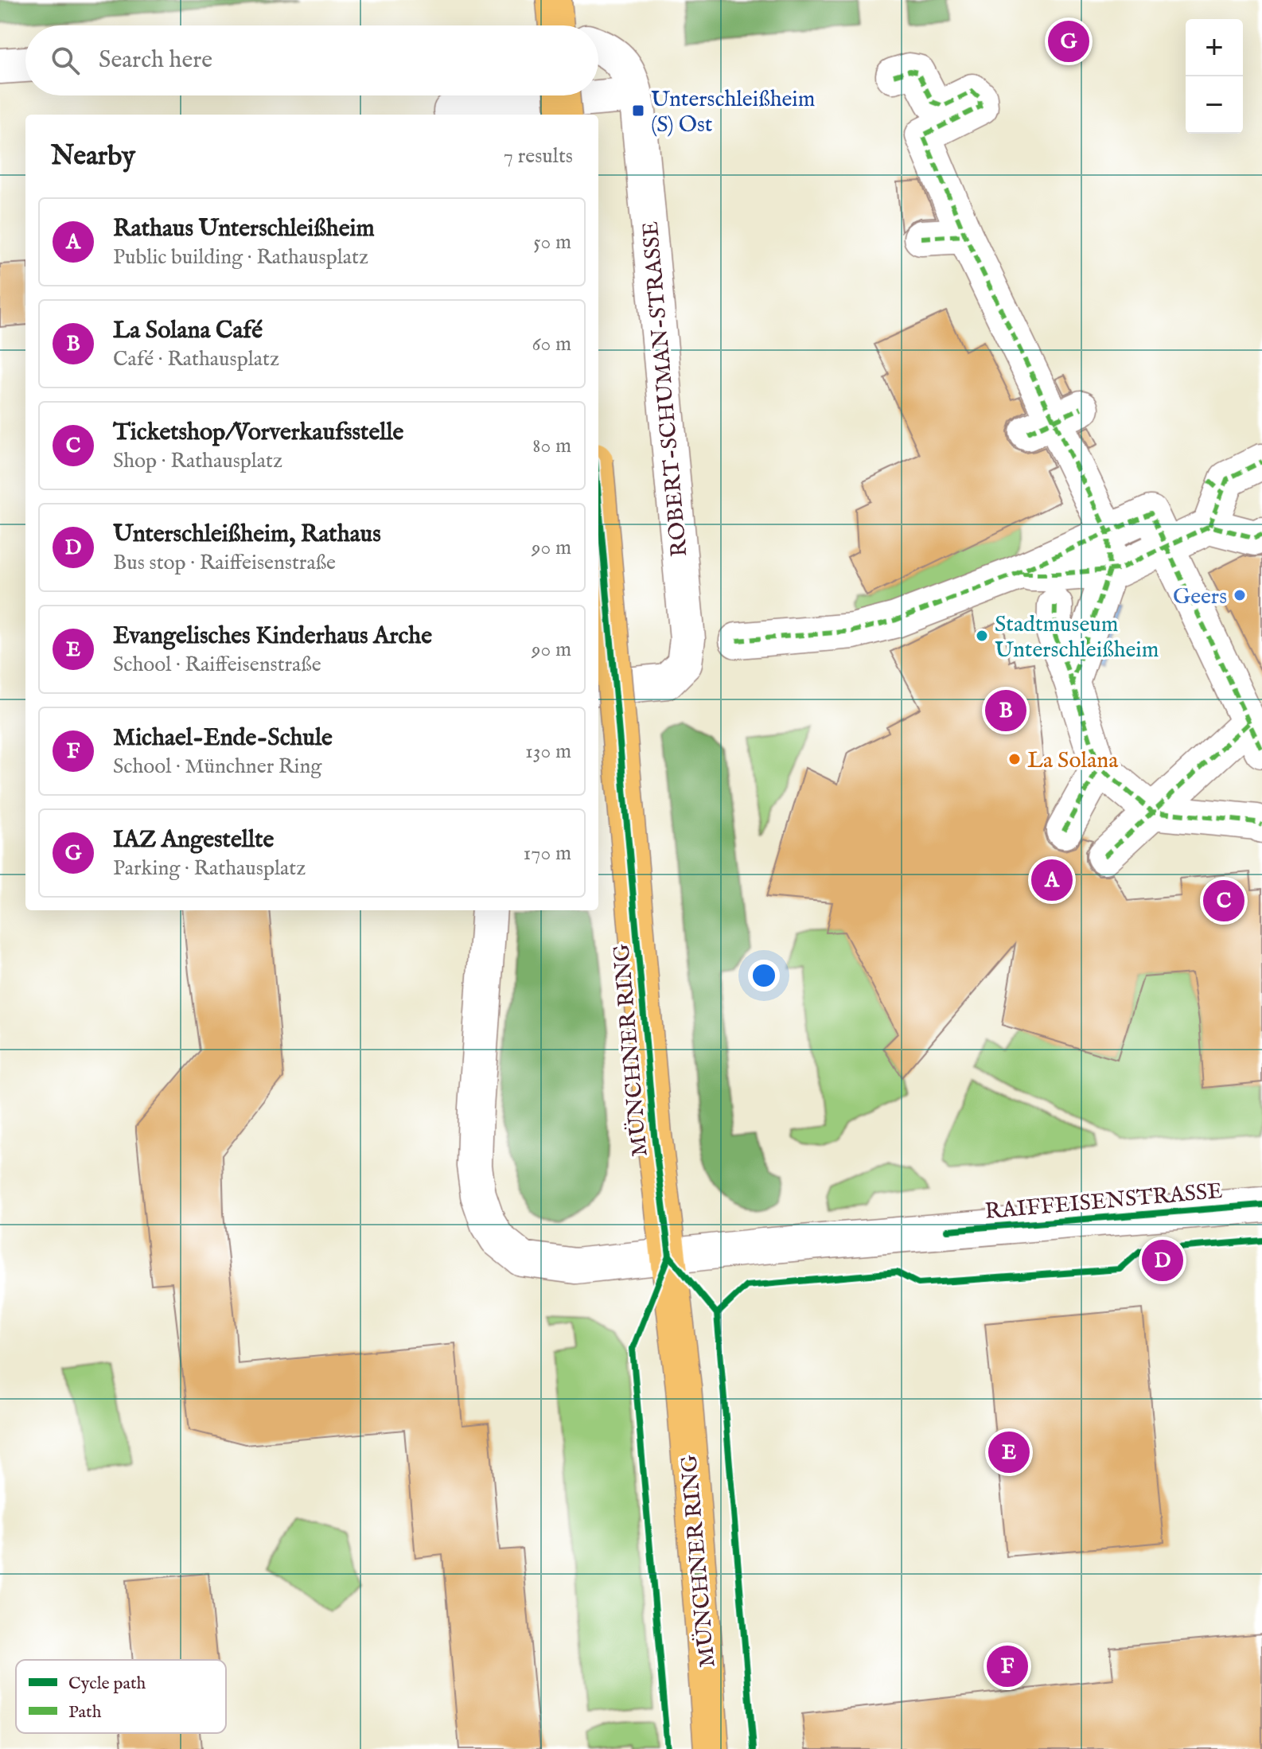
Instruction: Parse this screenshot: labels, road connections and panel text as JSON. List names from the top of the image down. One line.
{"streets":{"main road":["MÜNCHNER RING"],"street":["ROBERT-SCHUMAN-STRASSE","RAIFFEISENSTRASSE"]},"crossings":[["MÜNCHNER RING","RAIFFEISENSTRASSE"]],"places":{"transit":["Unterschleißheim (S) Ost"],"other":["Geers","Stadtmuseum Unterschleißheim","La Solana"]},"legend":["Cycle path","Path"],"page":{"pins":["G","B","A","C","D","E","F"],"map_buttons":["+","−"],"search":"Search here","heading":["Nearby","7 results"],"list":[{"mark":"A","name":"Rathaus Unterschleißheim","note":"Public building · Rathausplatz","value":"50 m"},{"mark":"B","name":"La Solana Café","note":"Café · Rathausplatz","value":"60 m"},{"mark":"C","name":"Ticketshop/Vorverkaufsstelle","note":"Shop · Rathausplatz","value":"80 m"},{"mark":"D","name":"Unterschleißheim, Rathaus","note":"Bus stop · Raiffeisenstraße","value":"90 m"},{"mark":"E","name":"Evangelisches Kinderhaus Arche","note":"School · Raiffeisenstraße","value":"90 m"},{"mark":"F","name":"Michael-Ende-Schule","note":"School · Münchner Ring","value":"130 m"},{"mark":"G","name":"IAZ Angestellte","note":"Parking · Rathausplatz","value":"170 m"}]}}
